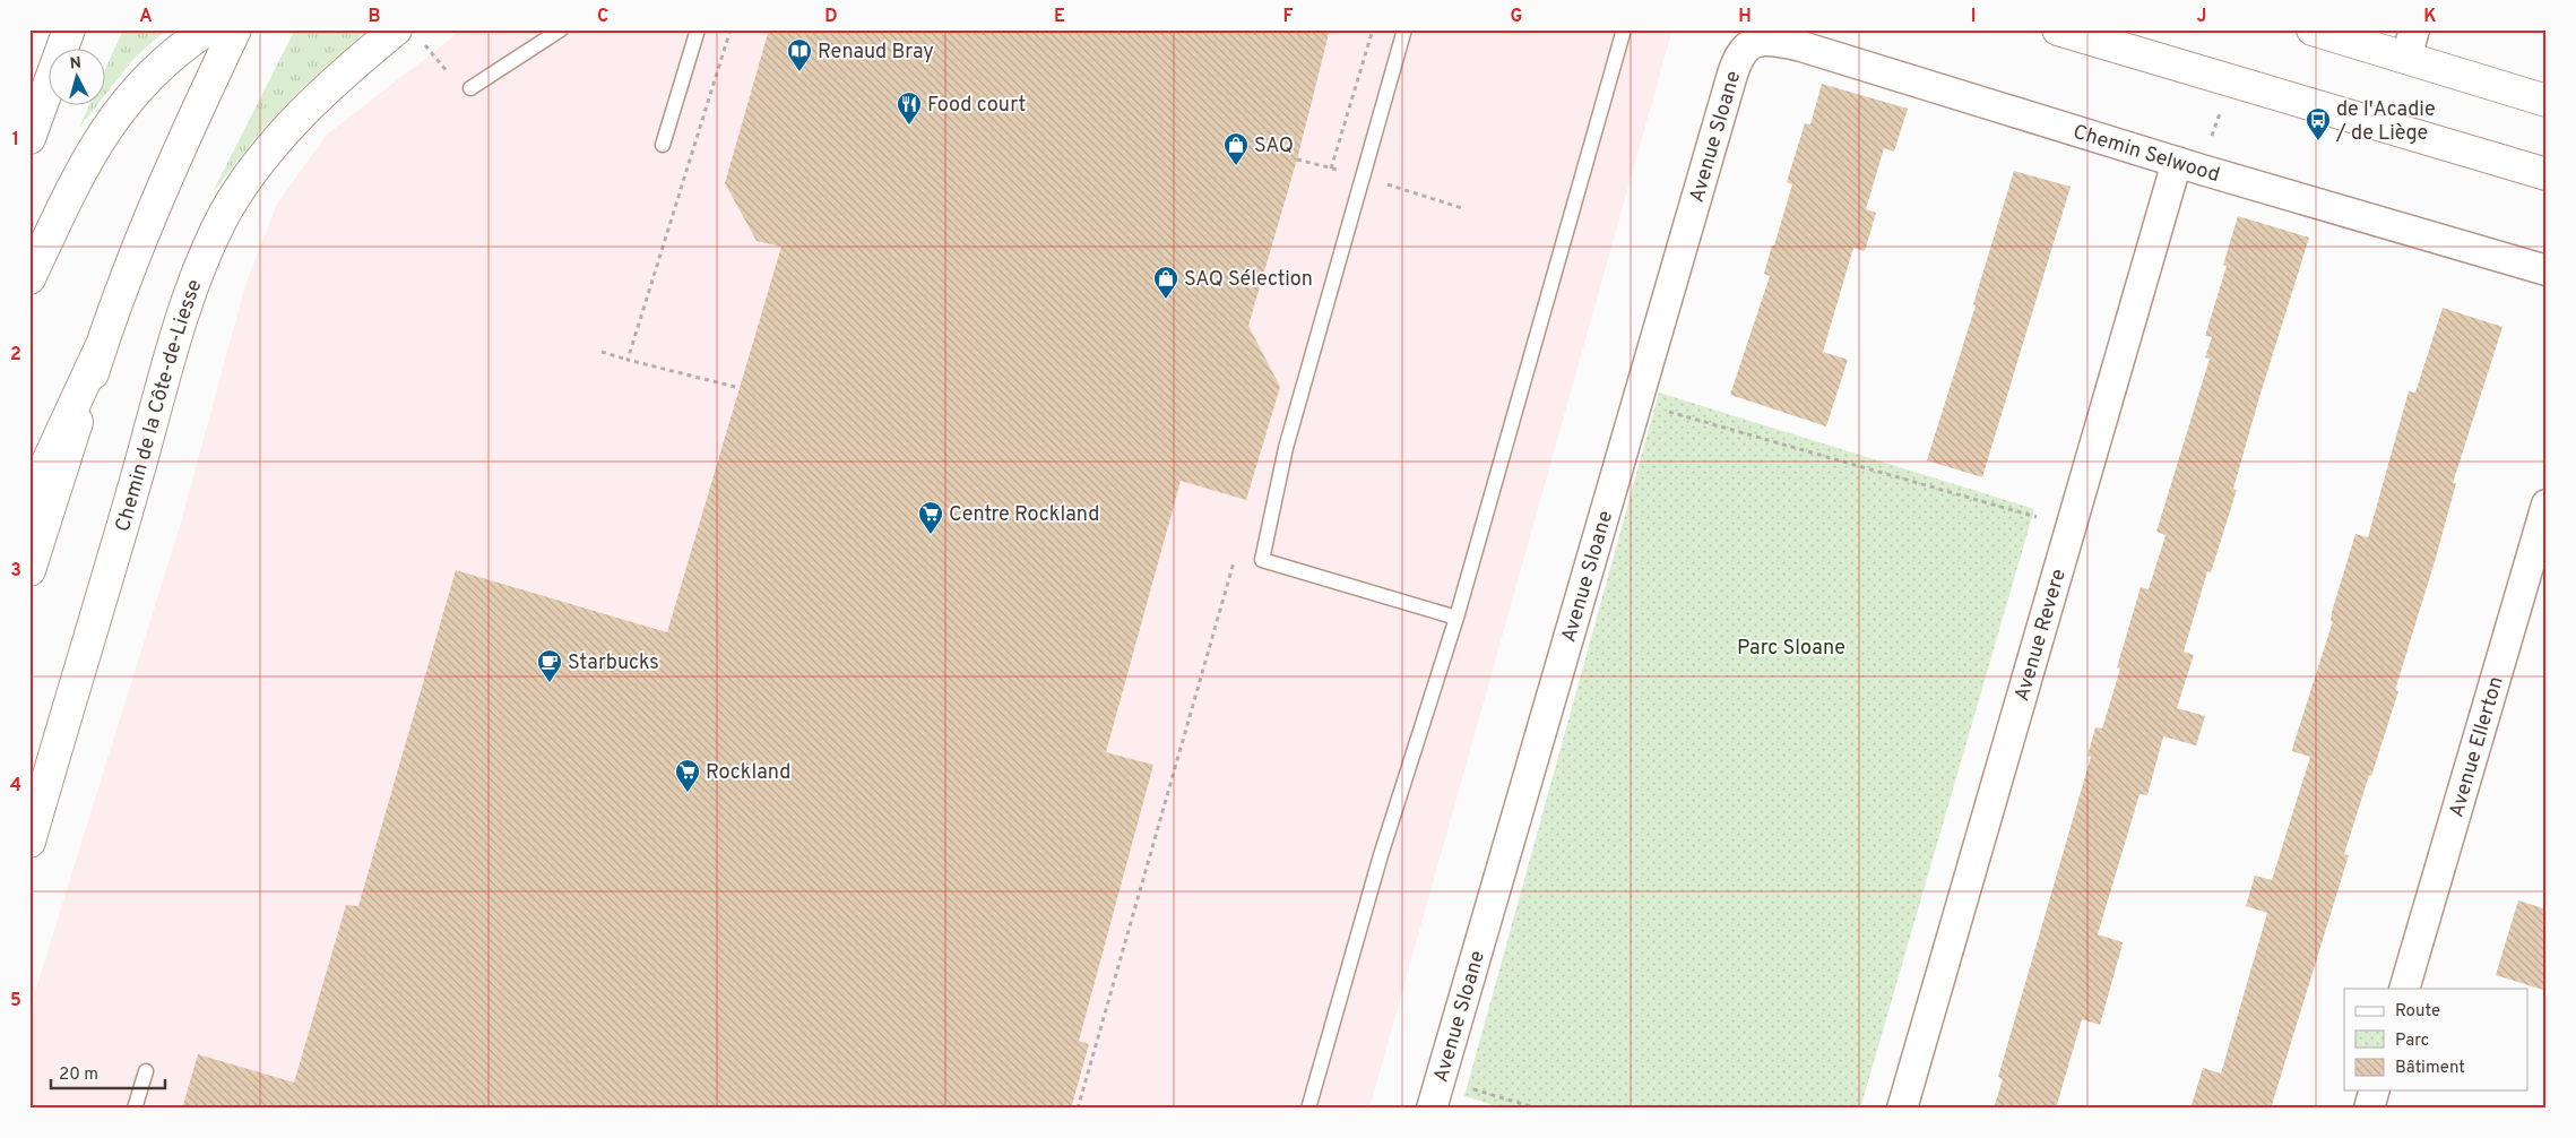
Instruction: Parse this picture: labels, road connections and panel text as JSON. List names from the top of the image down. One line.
{"streets":{"main road":["Chemin de la Côte-de-Liesse"],"street":["Avenue Sloane","Chemin Selwood","Avenue Revere","Avenue Ellerton"]},"crossings":[["Avenue Sloane","Chemin Selwood"],["Chemin Selwood","Avenue Revere"]],"parks":["Parc Sloane"],"places":{"library":["Renaud Bray"],"restaurant":["Food court"],"bus stop":["de l'Acadie / de Liège"],"shop":["SAQ","SAQ Sélection"],"supermarket":["Centre Rockland","Rockland"],"cafe":["Starbucks"]},"legend":["Route","Parc","Bâtiment"],"scale_bar":"20 m","north":"top","grid":{"columns":["A","B","C","D","E","F","G","H","I","J","K"],"rows":["1","2","3","4","5"]}}
